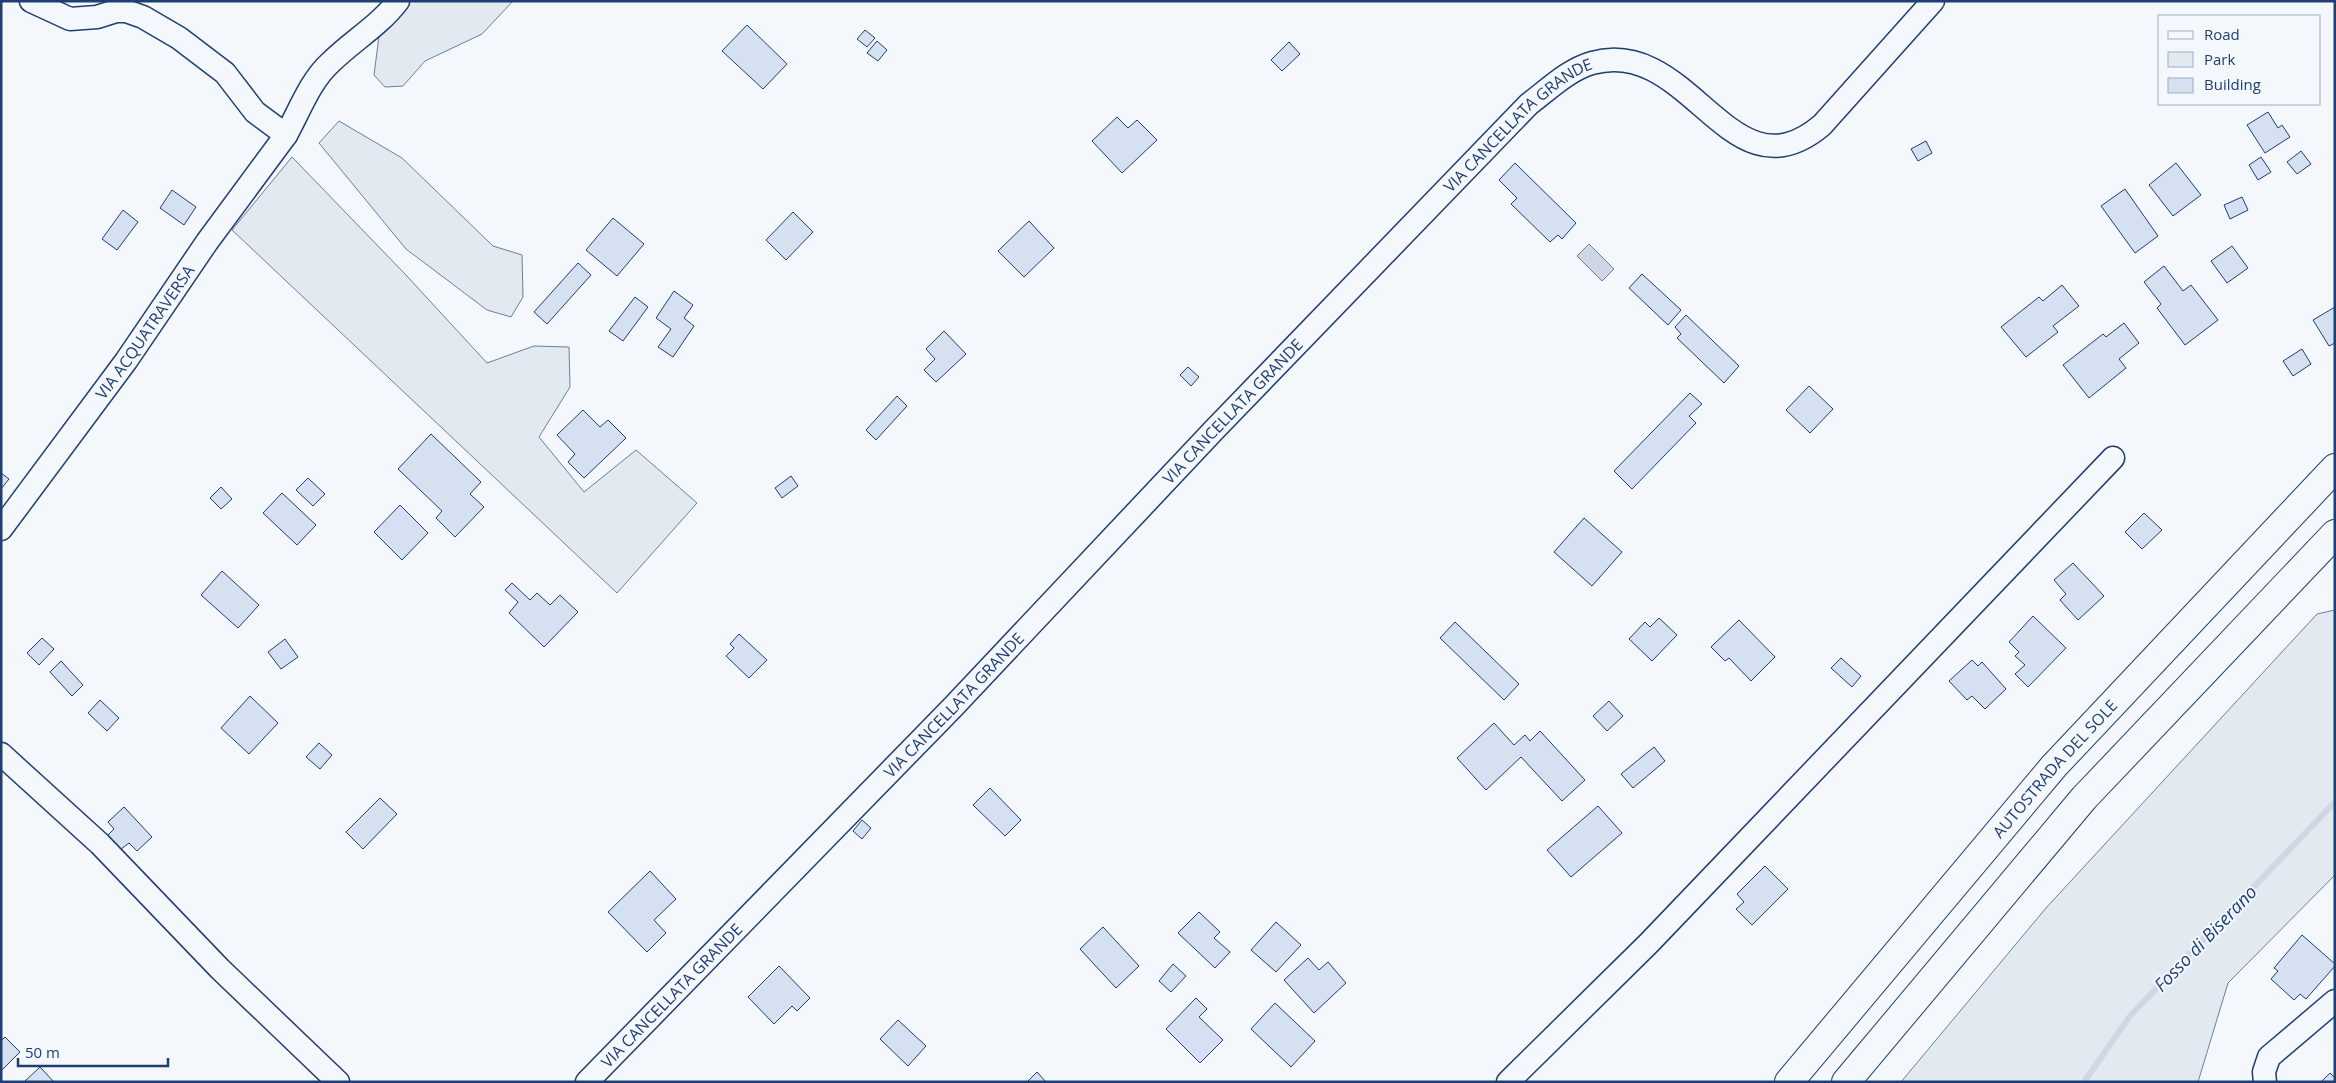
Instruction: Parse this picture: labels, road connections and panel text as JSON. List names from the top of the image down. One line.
{"streets":{"highway":["AUTOSTRADA DEL SOLE"],"street":["VIA CANCELLATA GRANDE","VIA ACQUATRAVERSA"]},"water":["Fosso di Biserano"],"legend":["Road","Park","Building"],"scale_bar":"50 m"}
